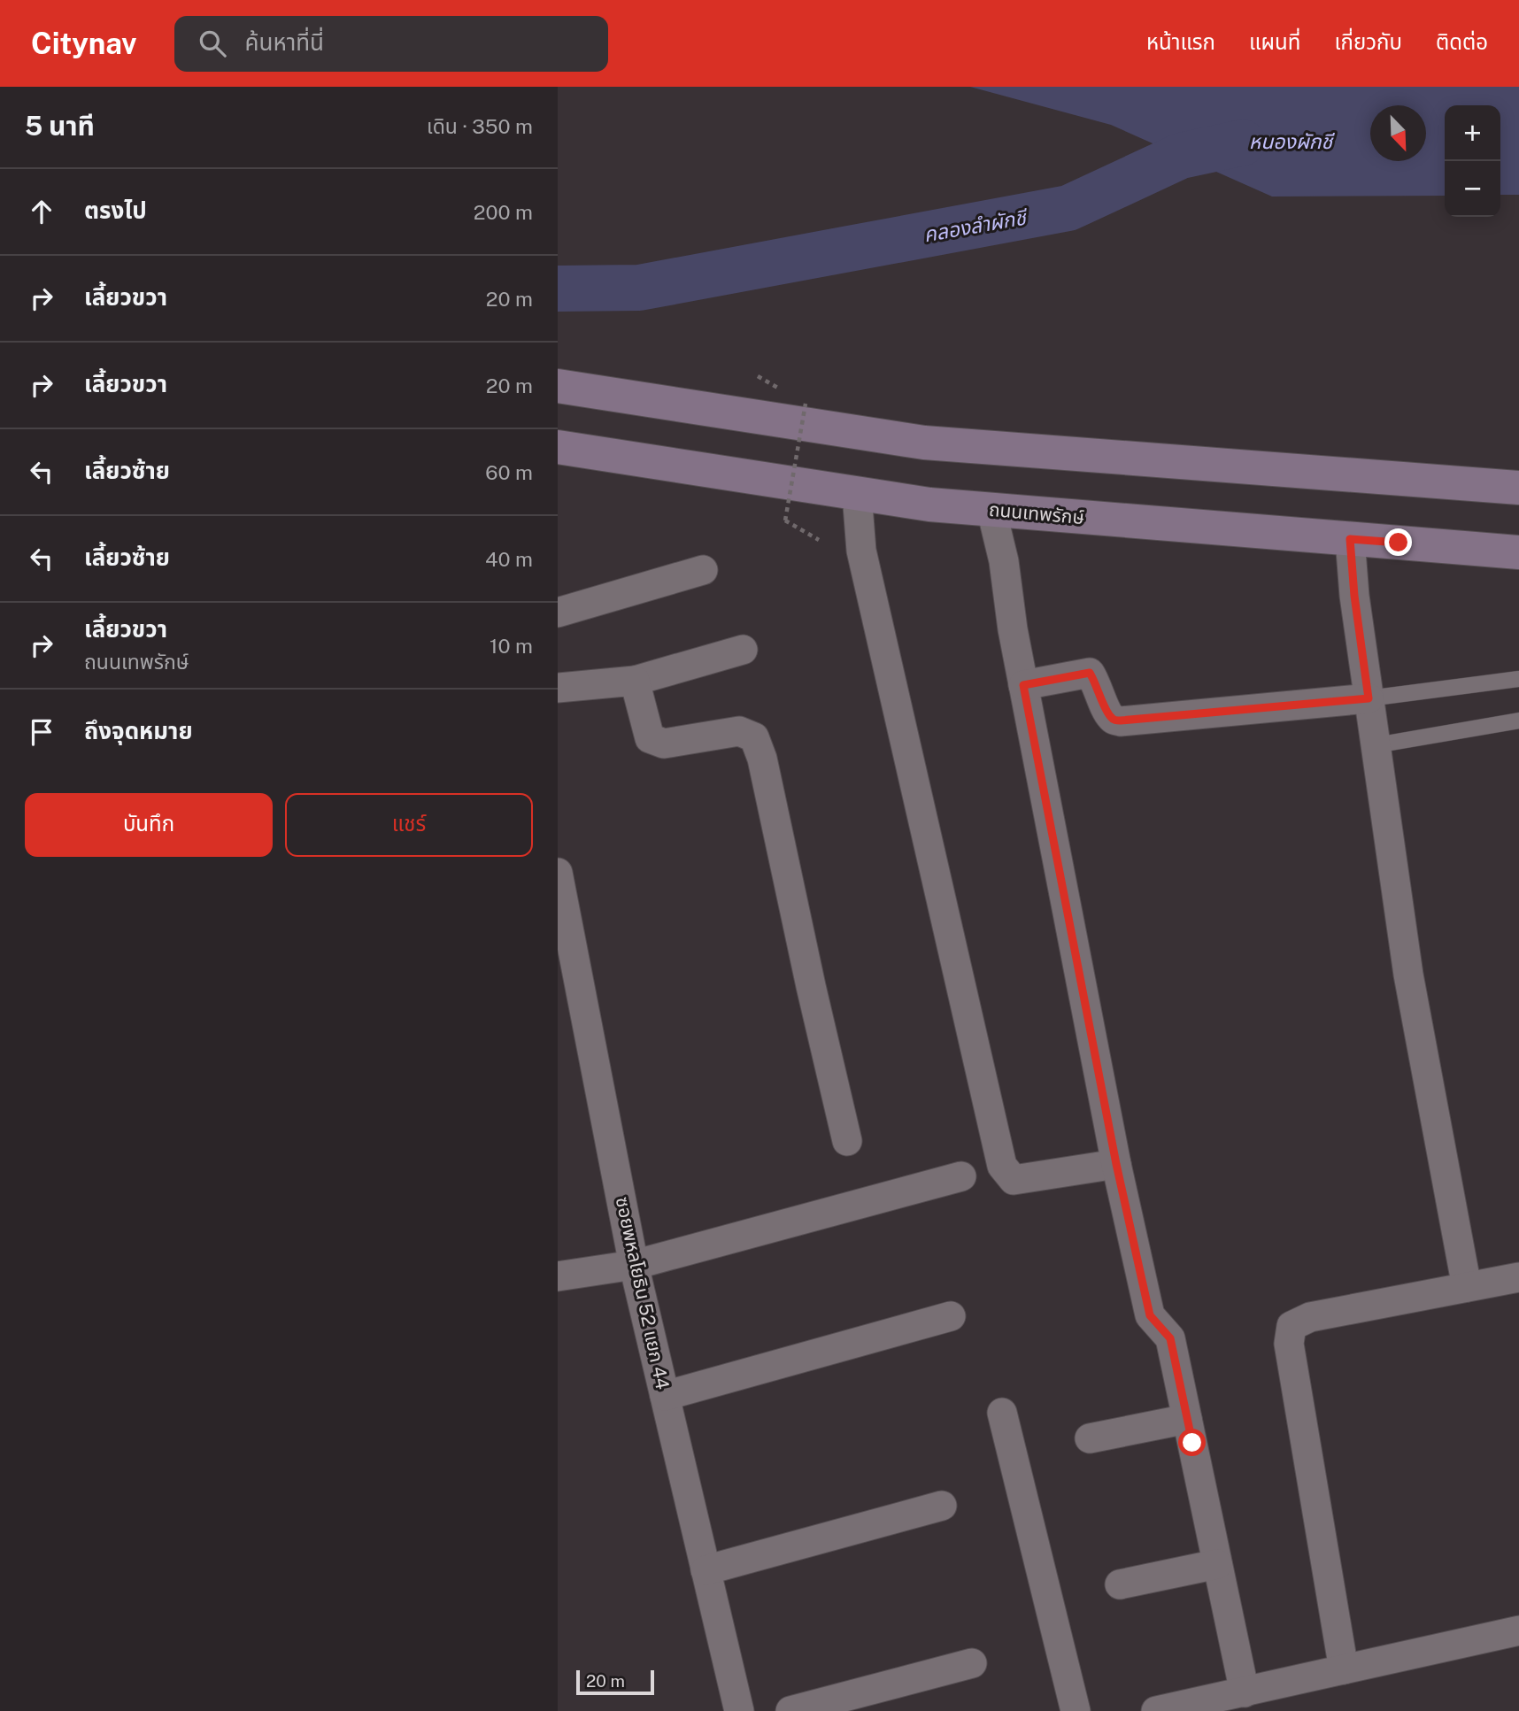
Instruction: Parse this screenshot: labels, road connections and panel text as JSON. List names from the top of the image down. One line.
{"streets":{"main road":["ถนนเทพรักษ์"],"street":["ซอยพหลโยธิน 52 แยก 44"]},"water":["หนองผักชี","คลองลำผักชี"],"scale_bar":"20 m","north":"bottom right","page":{"header":"Citynav","search":"ค้นหาที่นี่","nav":["หน้าแรก","แผนที่","เกี่ยวกับ","ติดต่อ"],"heading":["5 นาที","เดิน · 350 m"],"map_buttons":["+","−"],"list":[["ตรงไป","200 m"],["เลี้ยวขวา","20 m"],["เลี้ยวขวา","20 m"],["เลี้ยวซ้าย","60 m"],["เลี้ยวซ้าย","40 m"],["เลี้ยวขวา","ถนนเทพรักษ์","10 m"],"ถึงจุดหมาย"],"buttons":["บันทึก","แชร์"],"scale":"20 m"}}
